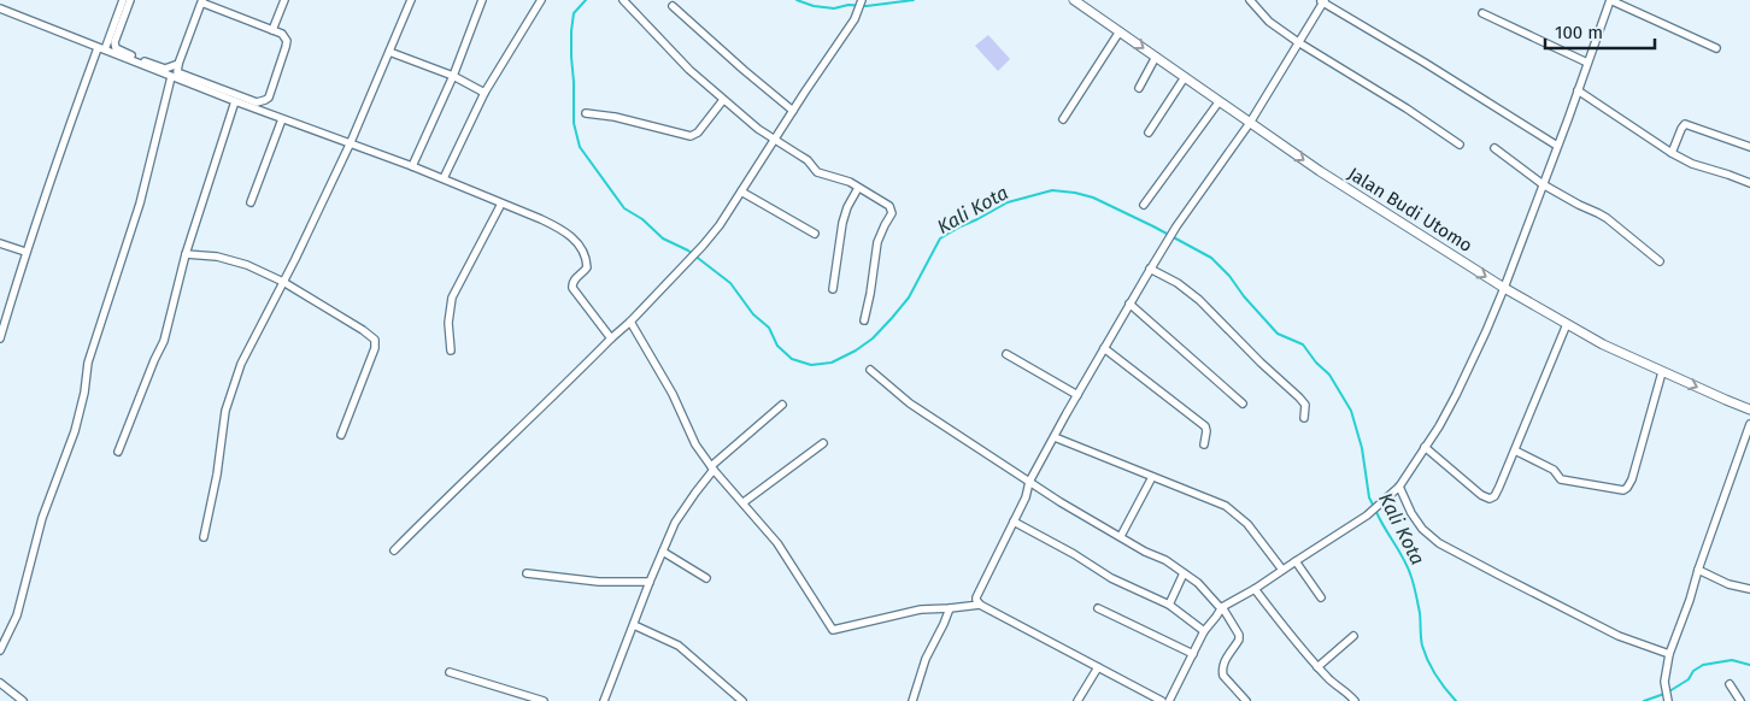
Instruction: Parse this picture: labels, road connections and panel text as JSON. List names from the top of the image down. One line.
{"streets":{"street":["Jalan Budi Utomo"]},"one_way":["Jalan Budi Utomo"],"water":["Kali Kota"],"scale_bar":"100 m"}
